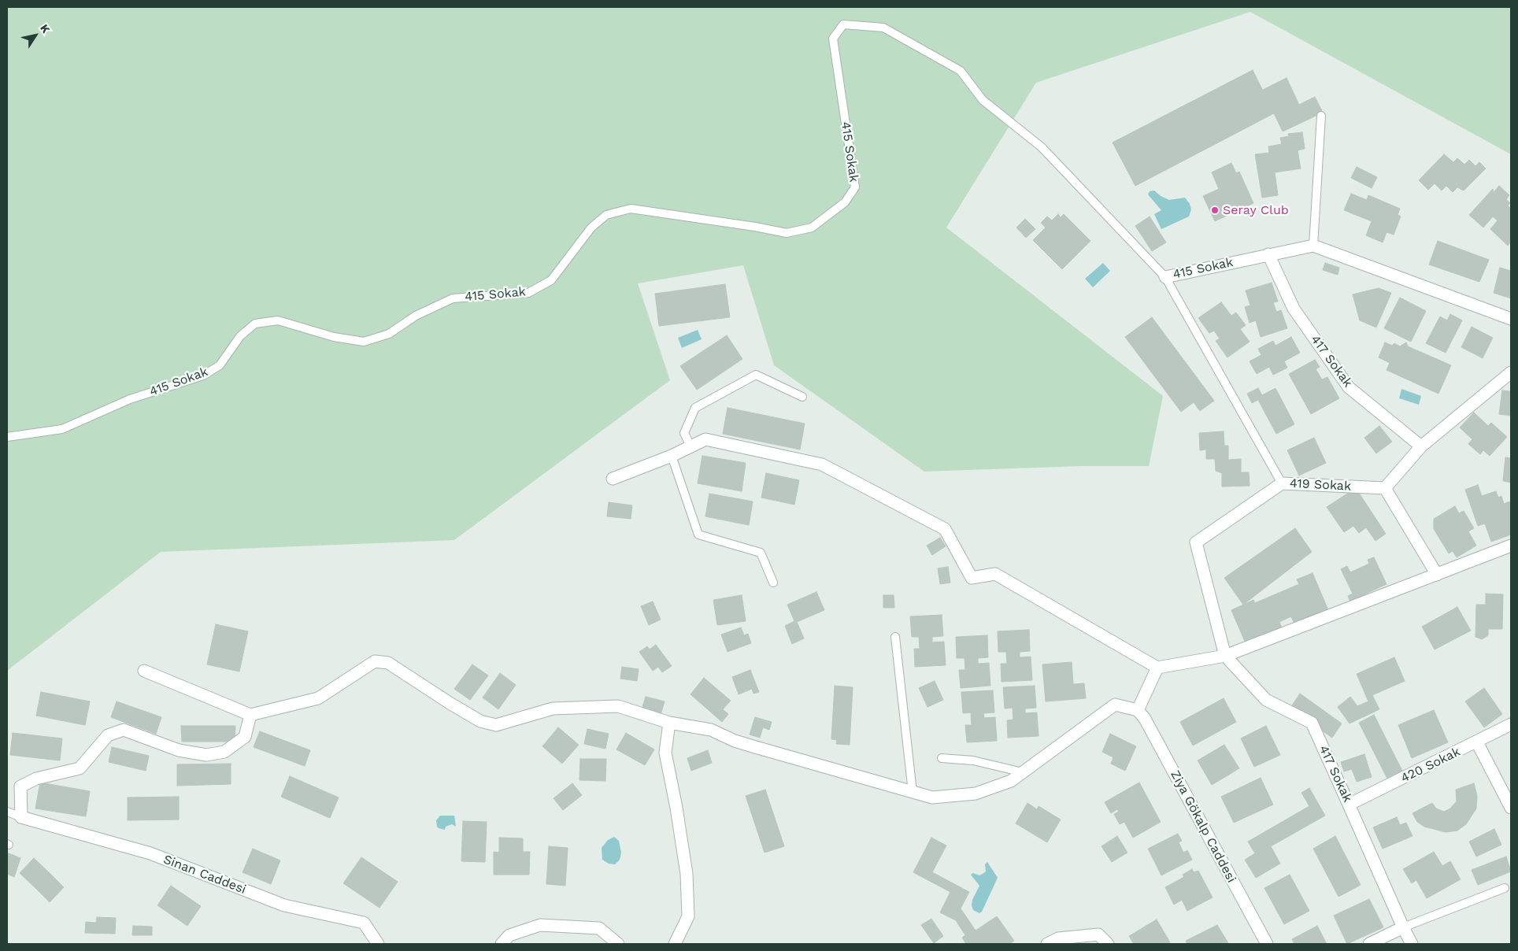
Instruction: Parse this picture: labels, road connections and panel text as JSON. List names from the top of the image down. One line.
{"streets":{"street":["415 Sokak","417 Sokak","419 Sokak","420 Sokak","Ziya Gökalp Caddesi","Sinan Caddesi"]},"crossings":[["415 Sokak","417 Sokak"],["417 Sokak","419 Sokak"],["417 Sokak","420 Sokak"]],"places":["Seray Club"],"north":"top right"}
